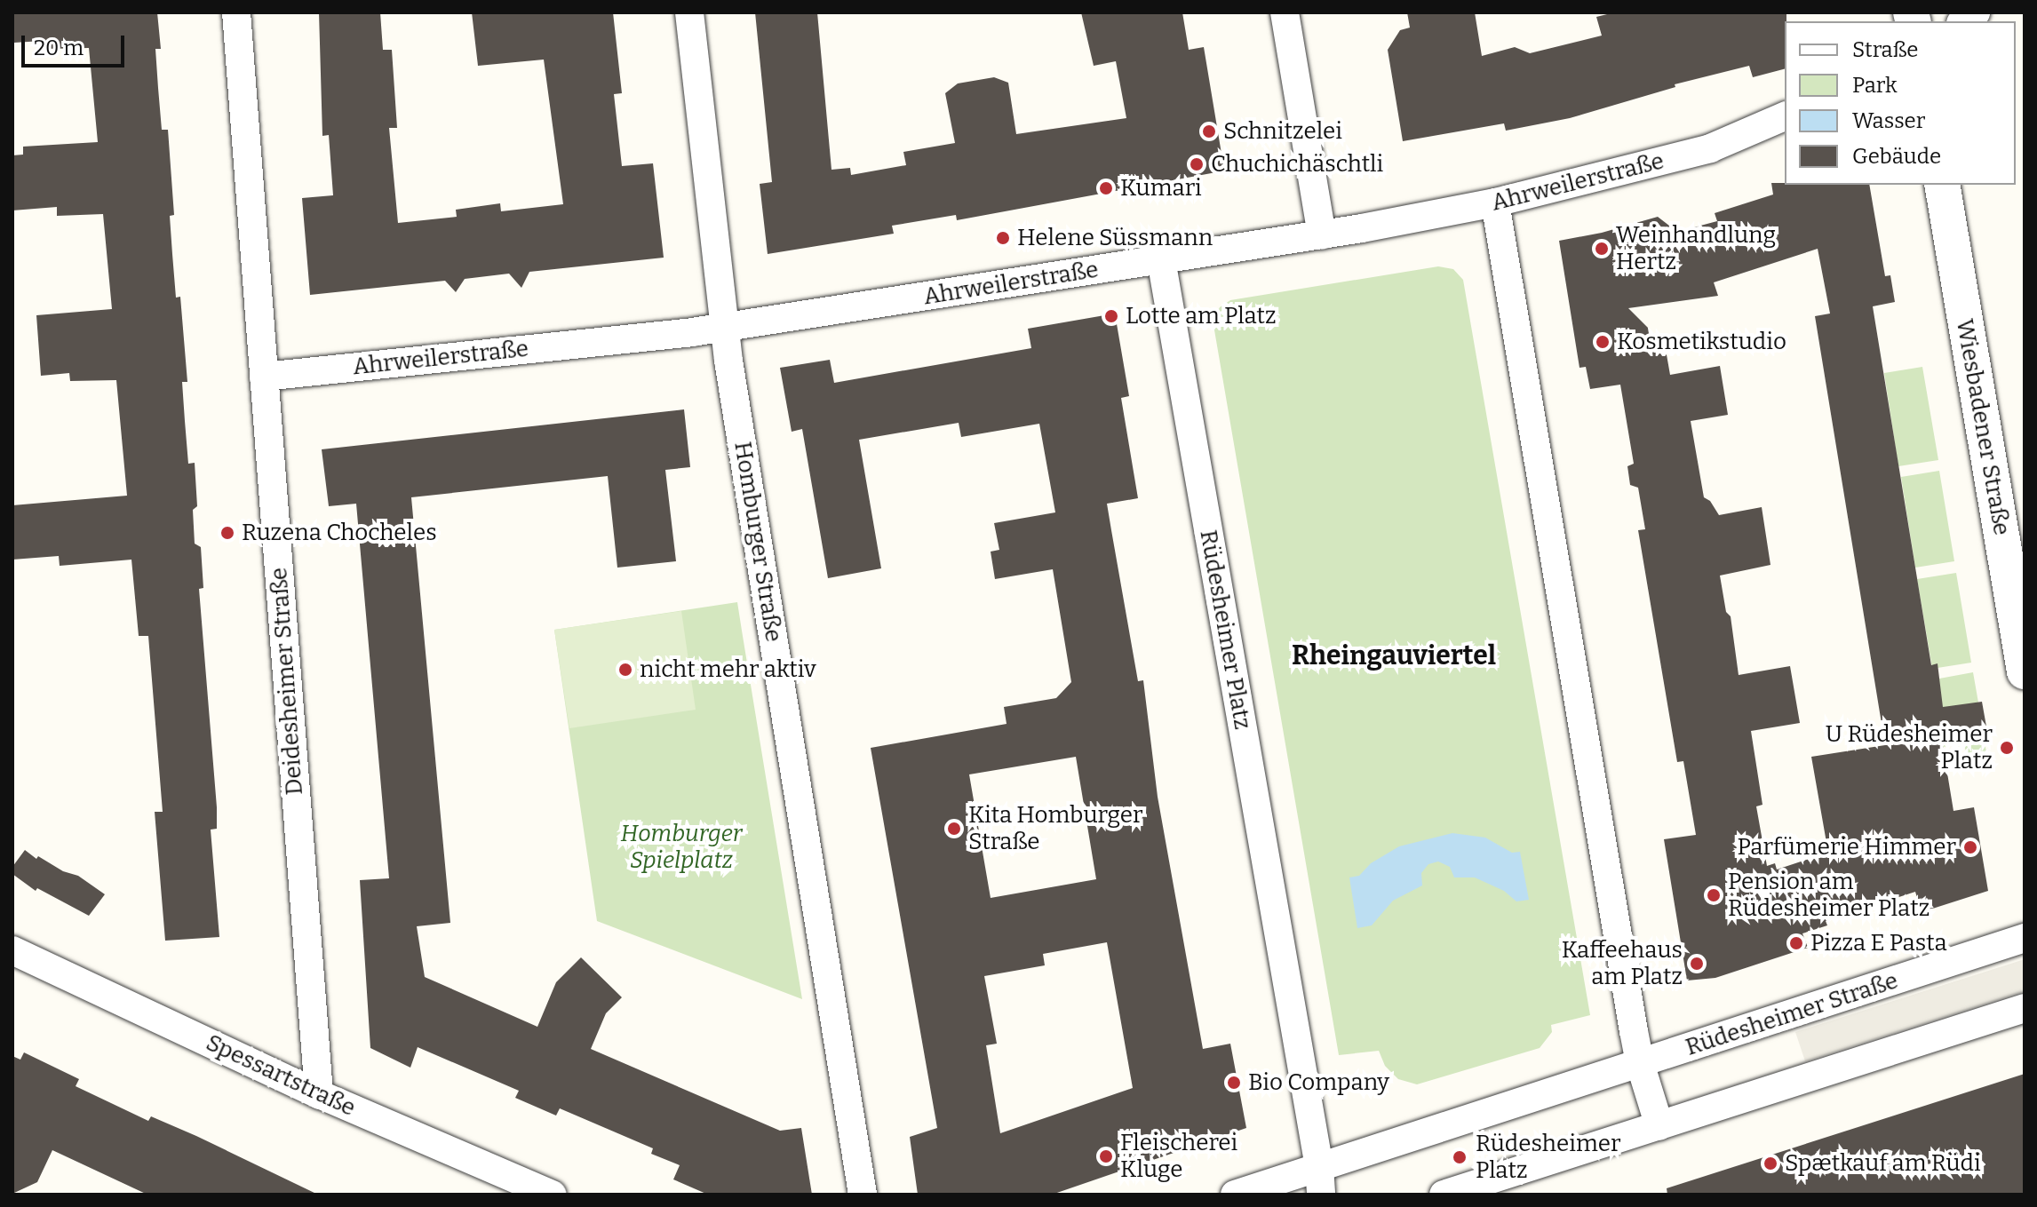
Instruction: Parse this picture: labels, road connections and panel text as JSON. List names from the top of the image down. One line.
{"streets":{"street":["Ahrweilerstraße","Wiesbadener Straße","Homburger Straße","Rüdesheimer Platz","Deidesheimer Straße","Rüdesheimer Straße","Spessartstraße"]},"crossings":[["Ahrweilerstraße","Homburger Straße"],["Ahrweilerstraße","Rüdesheimer Platz"],["Ahrweilerstraße","Deidesheimer Straße"],["Rüdesheimer Platz","Rüdesheimer Straße"],["Deidesheimer Straße","Spessartstraße"]],"districts":["Rheingauviertel"],"parks":["Homburger Spielplatz"],"places":["Schnitzelei","Chuchichäschtli","Kumari","Helene Süssmann","Weinhandlung Hertz","Lotte am Platz","Kosmetikstudio","Ruzena Chocheles","nicht mehr aktiv","U Rüdesheimer Platz","Kita Homburger Straße","Parfümerie Himmer","Pension am Rüdesheimer Platz","Pizza E Pasta","Kaffeehaus am Platz","Bio Company","Fleischerei Kluge","Rüdesheimer Platz","Spætkauf am Rüdi"],"legend":["Straße","Park","Wasser","Gebäude"],"scale_bar":"20 m"}
